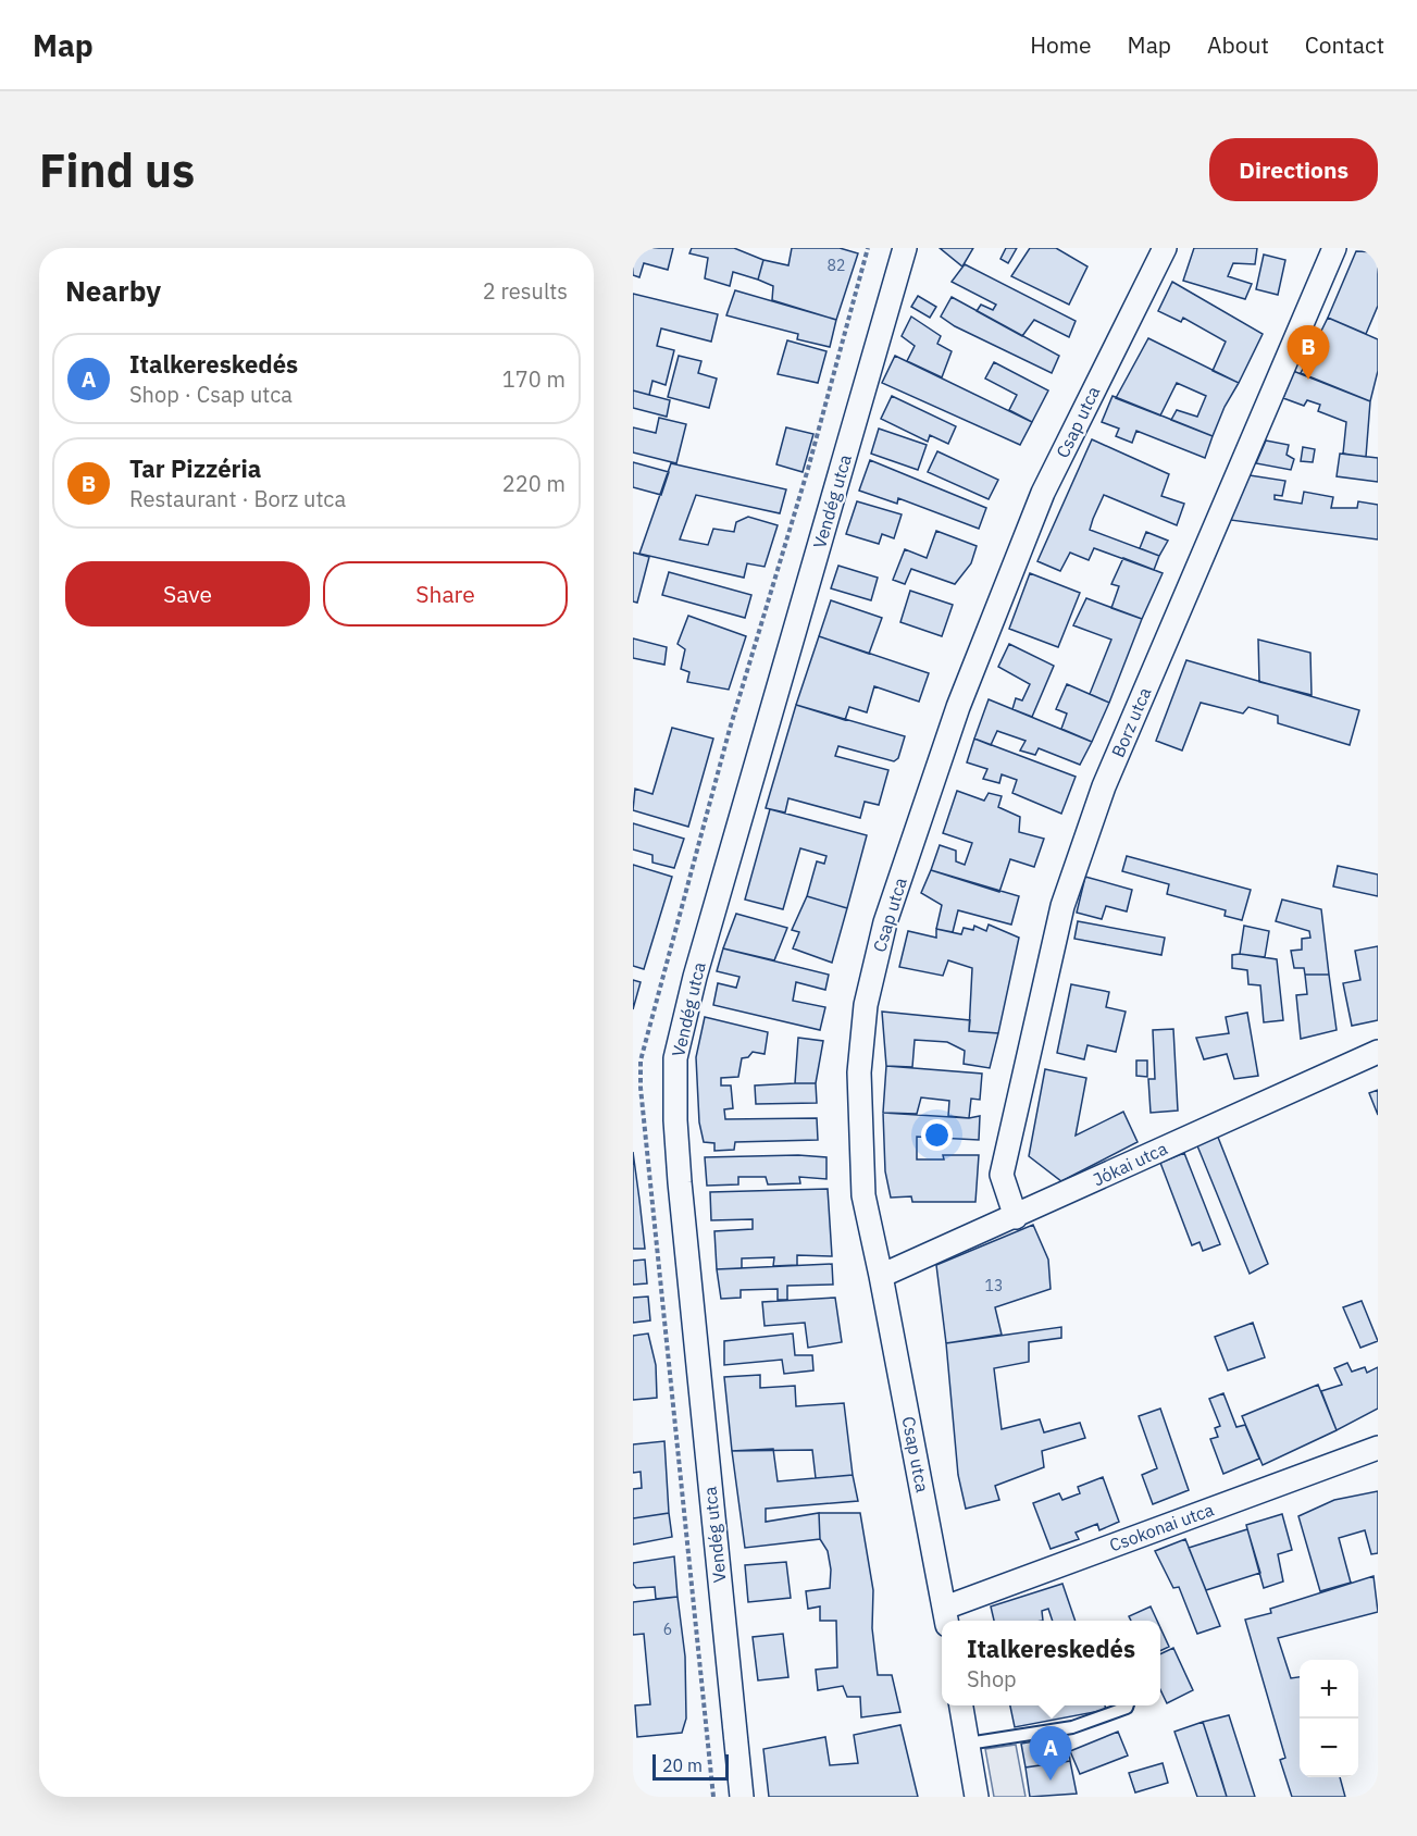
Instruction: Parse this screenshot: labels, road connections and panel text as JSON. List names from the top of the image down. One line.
{"streets":{"street":["Csap utca","Vendég utca","Borz utca","Jókai utca","Csokonai utca"]},"crossings":[["Csap utca","Jókai utca"],["Csap utca","Csokonai utca"],["Borz utca","Jókai utca"]],"house_numbers":["82","13","6"],"scale_bar":"20 m","page":{"header":"Map","nav":["Home","Map","About","Contact"],"buttons":["Directions",["Save","Share"]],"title":"Find us","heading":["Nearby","2 results"],"pins":["B","A"],"list":[{"mark":"A","name":"Italkereskedés","note":"Shop · Csap utca","value":"170 m"},{"mark":"B","name":"Tar Pizzéria","note":"Restaurant · Borz utca","value":"220 m"}],"popup":["Italkereskedés","Shop"],"map_buttons":["+","−"],"scale":"20 m"}}
